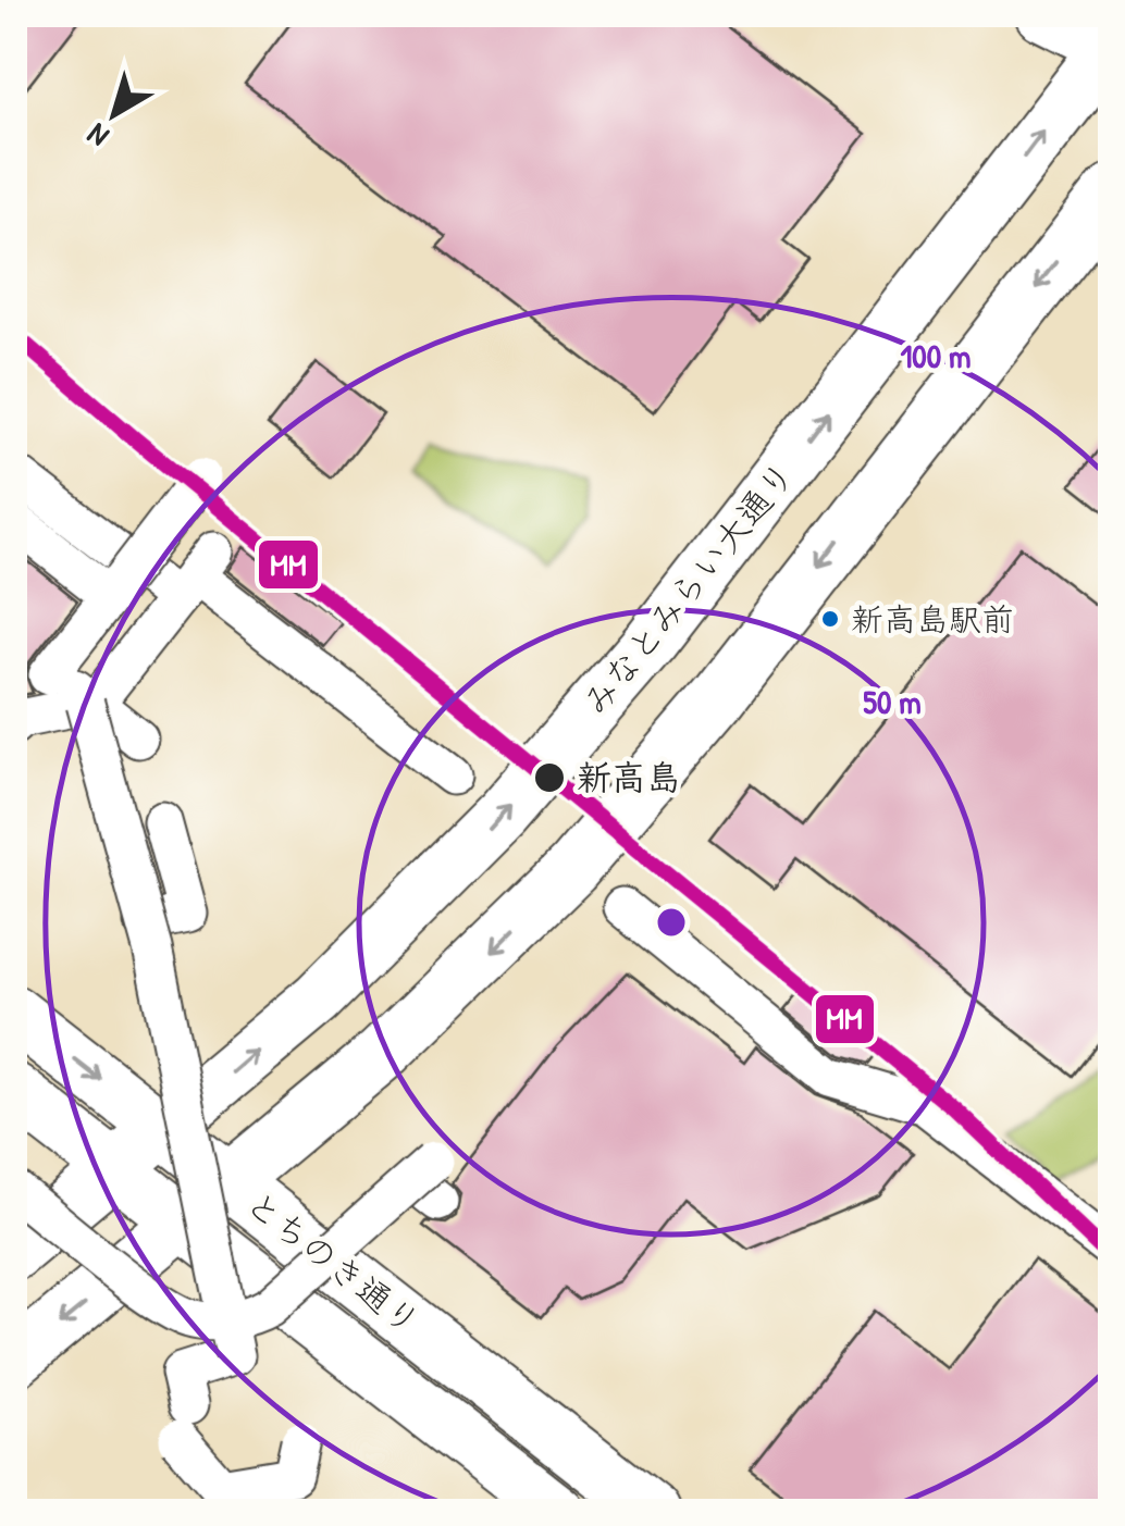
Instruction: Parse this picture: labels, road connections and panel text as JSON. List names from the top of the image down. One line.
{"streets":{"street":["みなとみらい大通り","とちのき通り"]},"crossings":[["みなとみらい大通り","とちのき通り"]],"places":["新高島駅前","新高島"],"lines":["transit line MM"],"north":"bottom left","rings":["100 m","50 m"]}
